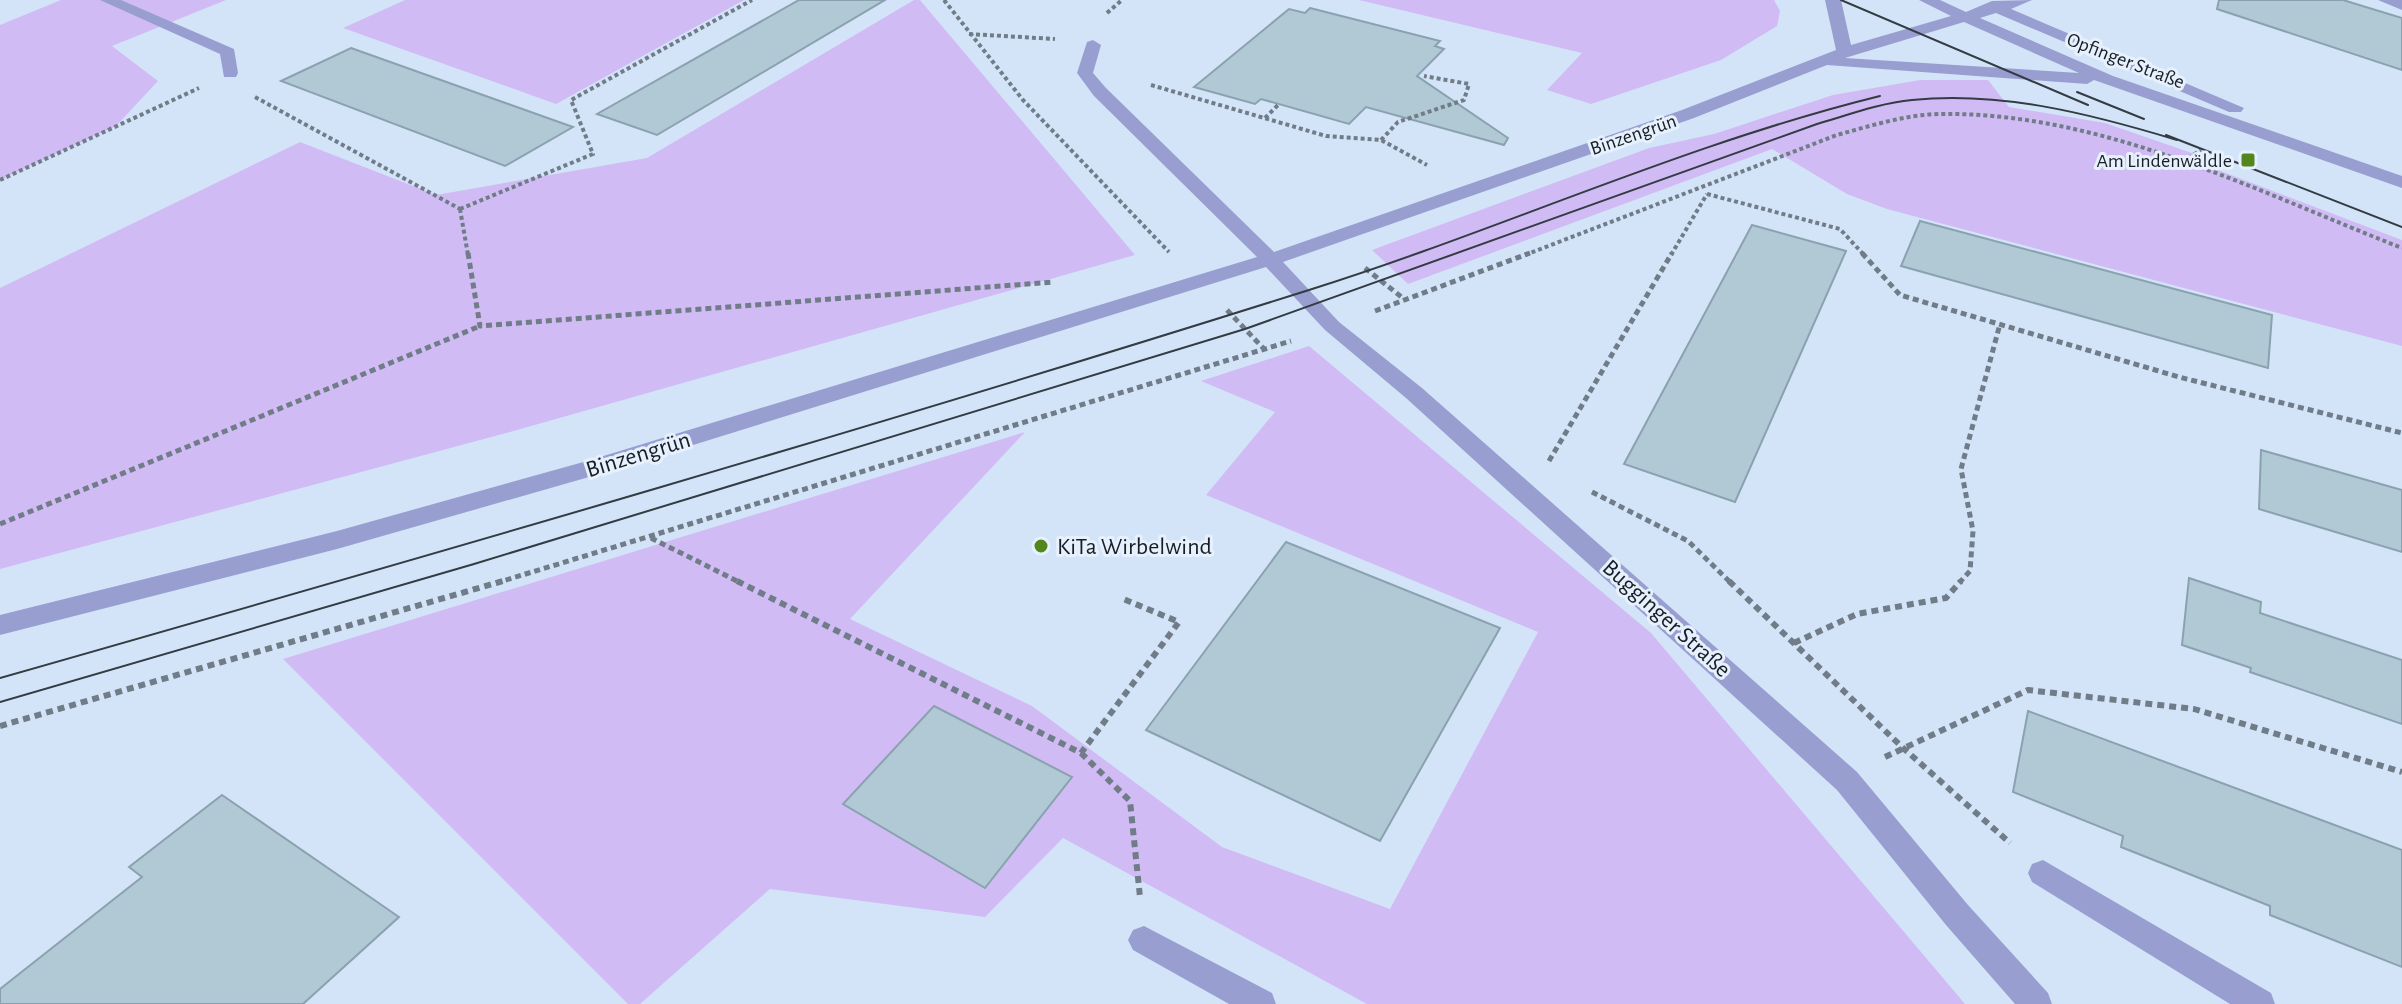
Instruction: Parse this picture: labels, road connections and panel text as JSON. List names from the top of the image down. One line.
{"streets":{"street":["Opfinger Straße","Binzengrün","Bugginger Straße"]},"crossings":[["Opfinger Straße","Binzengrün"],["Binzengrün","Bugginger Straße"]],"places":{"transit":["Am Lindenwäldle"],"other":["KiTa Wirbelwind"]}}
